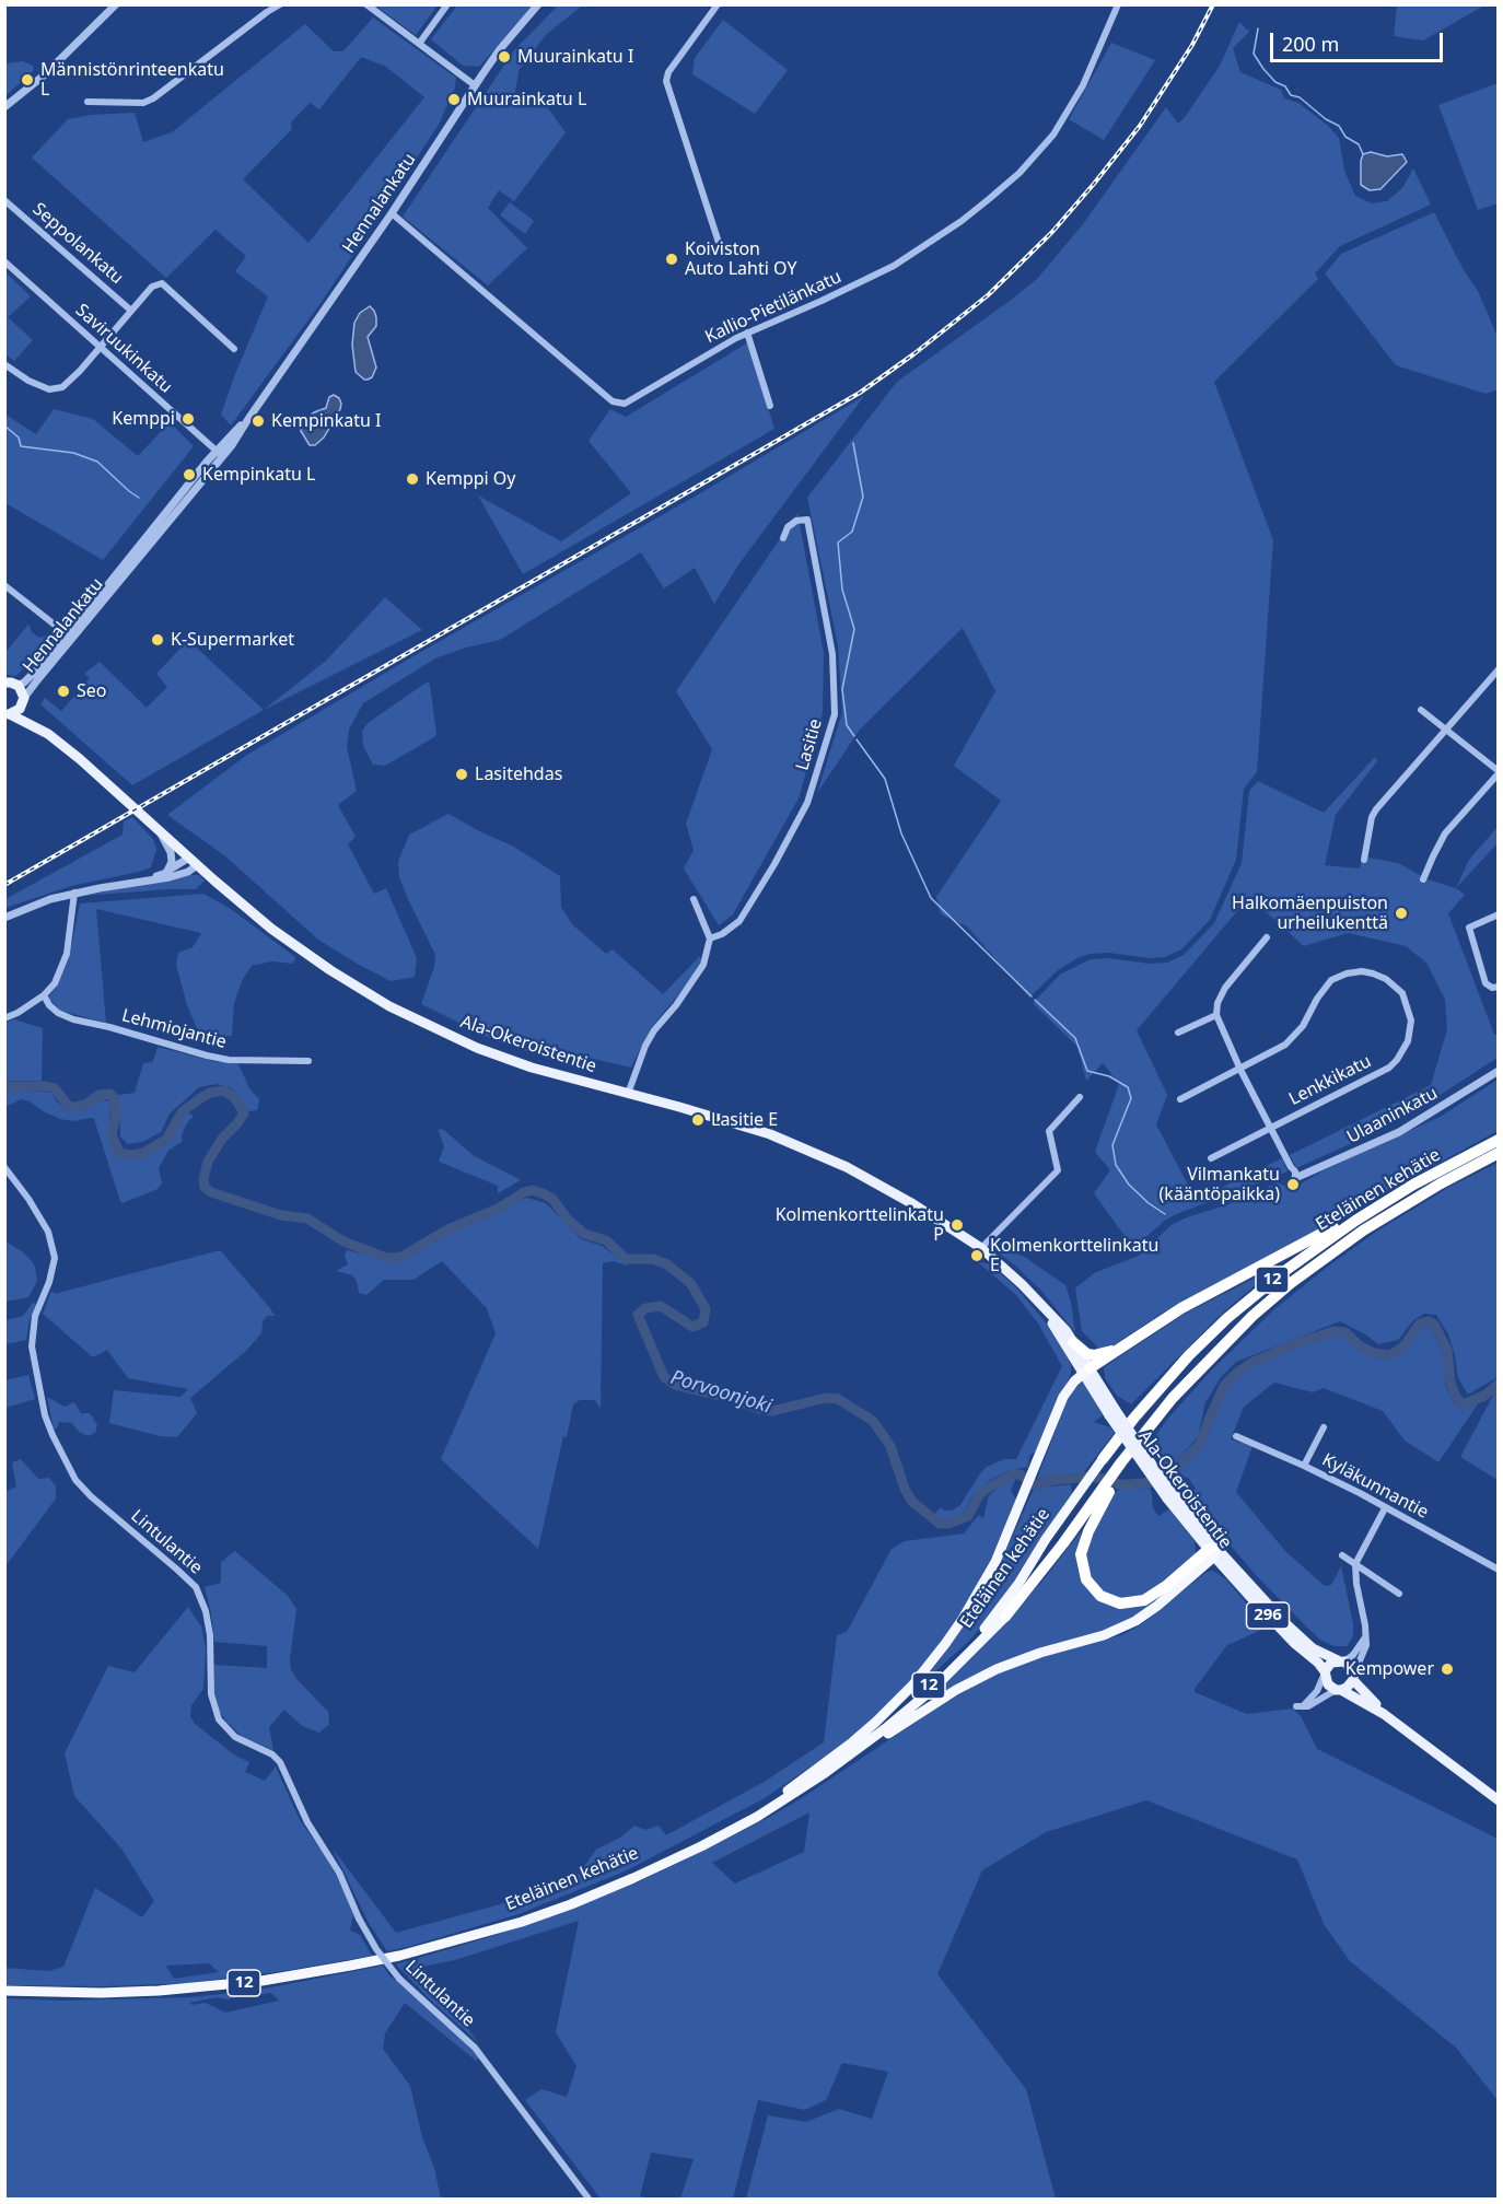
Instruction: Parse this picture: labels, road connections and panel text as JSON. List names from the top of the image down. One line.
{"streets":{"highway":["Eteläinen kehätie","12"],"main road":["Ala-Okeroistentie","296"],"street":["Hennalankatu","Seppolankatu","Kallio-Pietilänkatu","Saviruukinkatu","Lasitie","Lehmiojantie","Lenkkikatu","Ulaaninkatu","Kyläkunnantie","Lintulantie"]},"crossings":[["Hennalankatu","Kallio-Pietilänkatu"],["Hennalankatu","Saviruukinkatu"],["Hennalankatu","Ala-Okeroistentie"]],"water":["Porvoonjoki"],"places":["Muurainkatu I","Männistönrinteenkatu L","Muurainkatu L","Koiviston Auto Lahti OY","Kemppi","Kempinkatu I","Kempinkatu L","Kemppi Oy","K-Supermarket","Seo","Lasitehdas","Halkomäenpuiston urheilukenttä","Lasitie E","Vilmankatu (kääntöpaikka)","Kolmenkorttelinkatu P","Kolmenkorttelinkatu E","Kempower"],"scale_bar":"200 m"}
